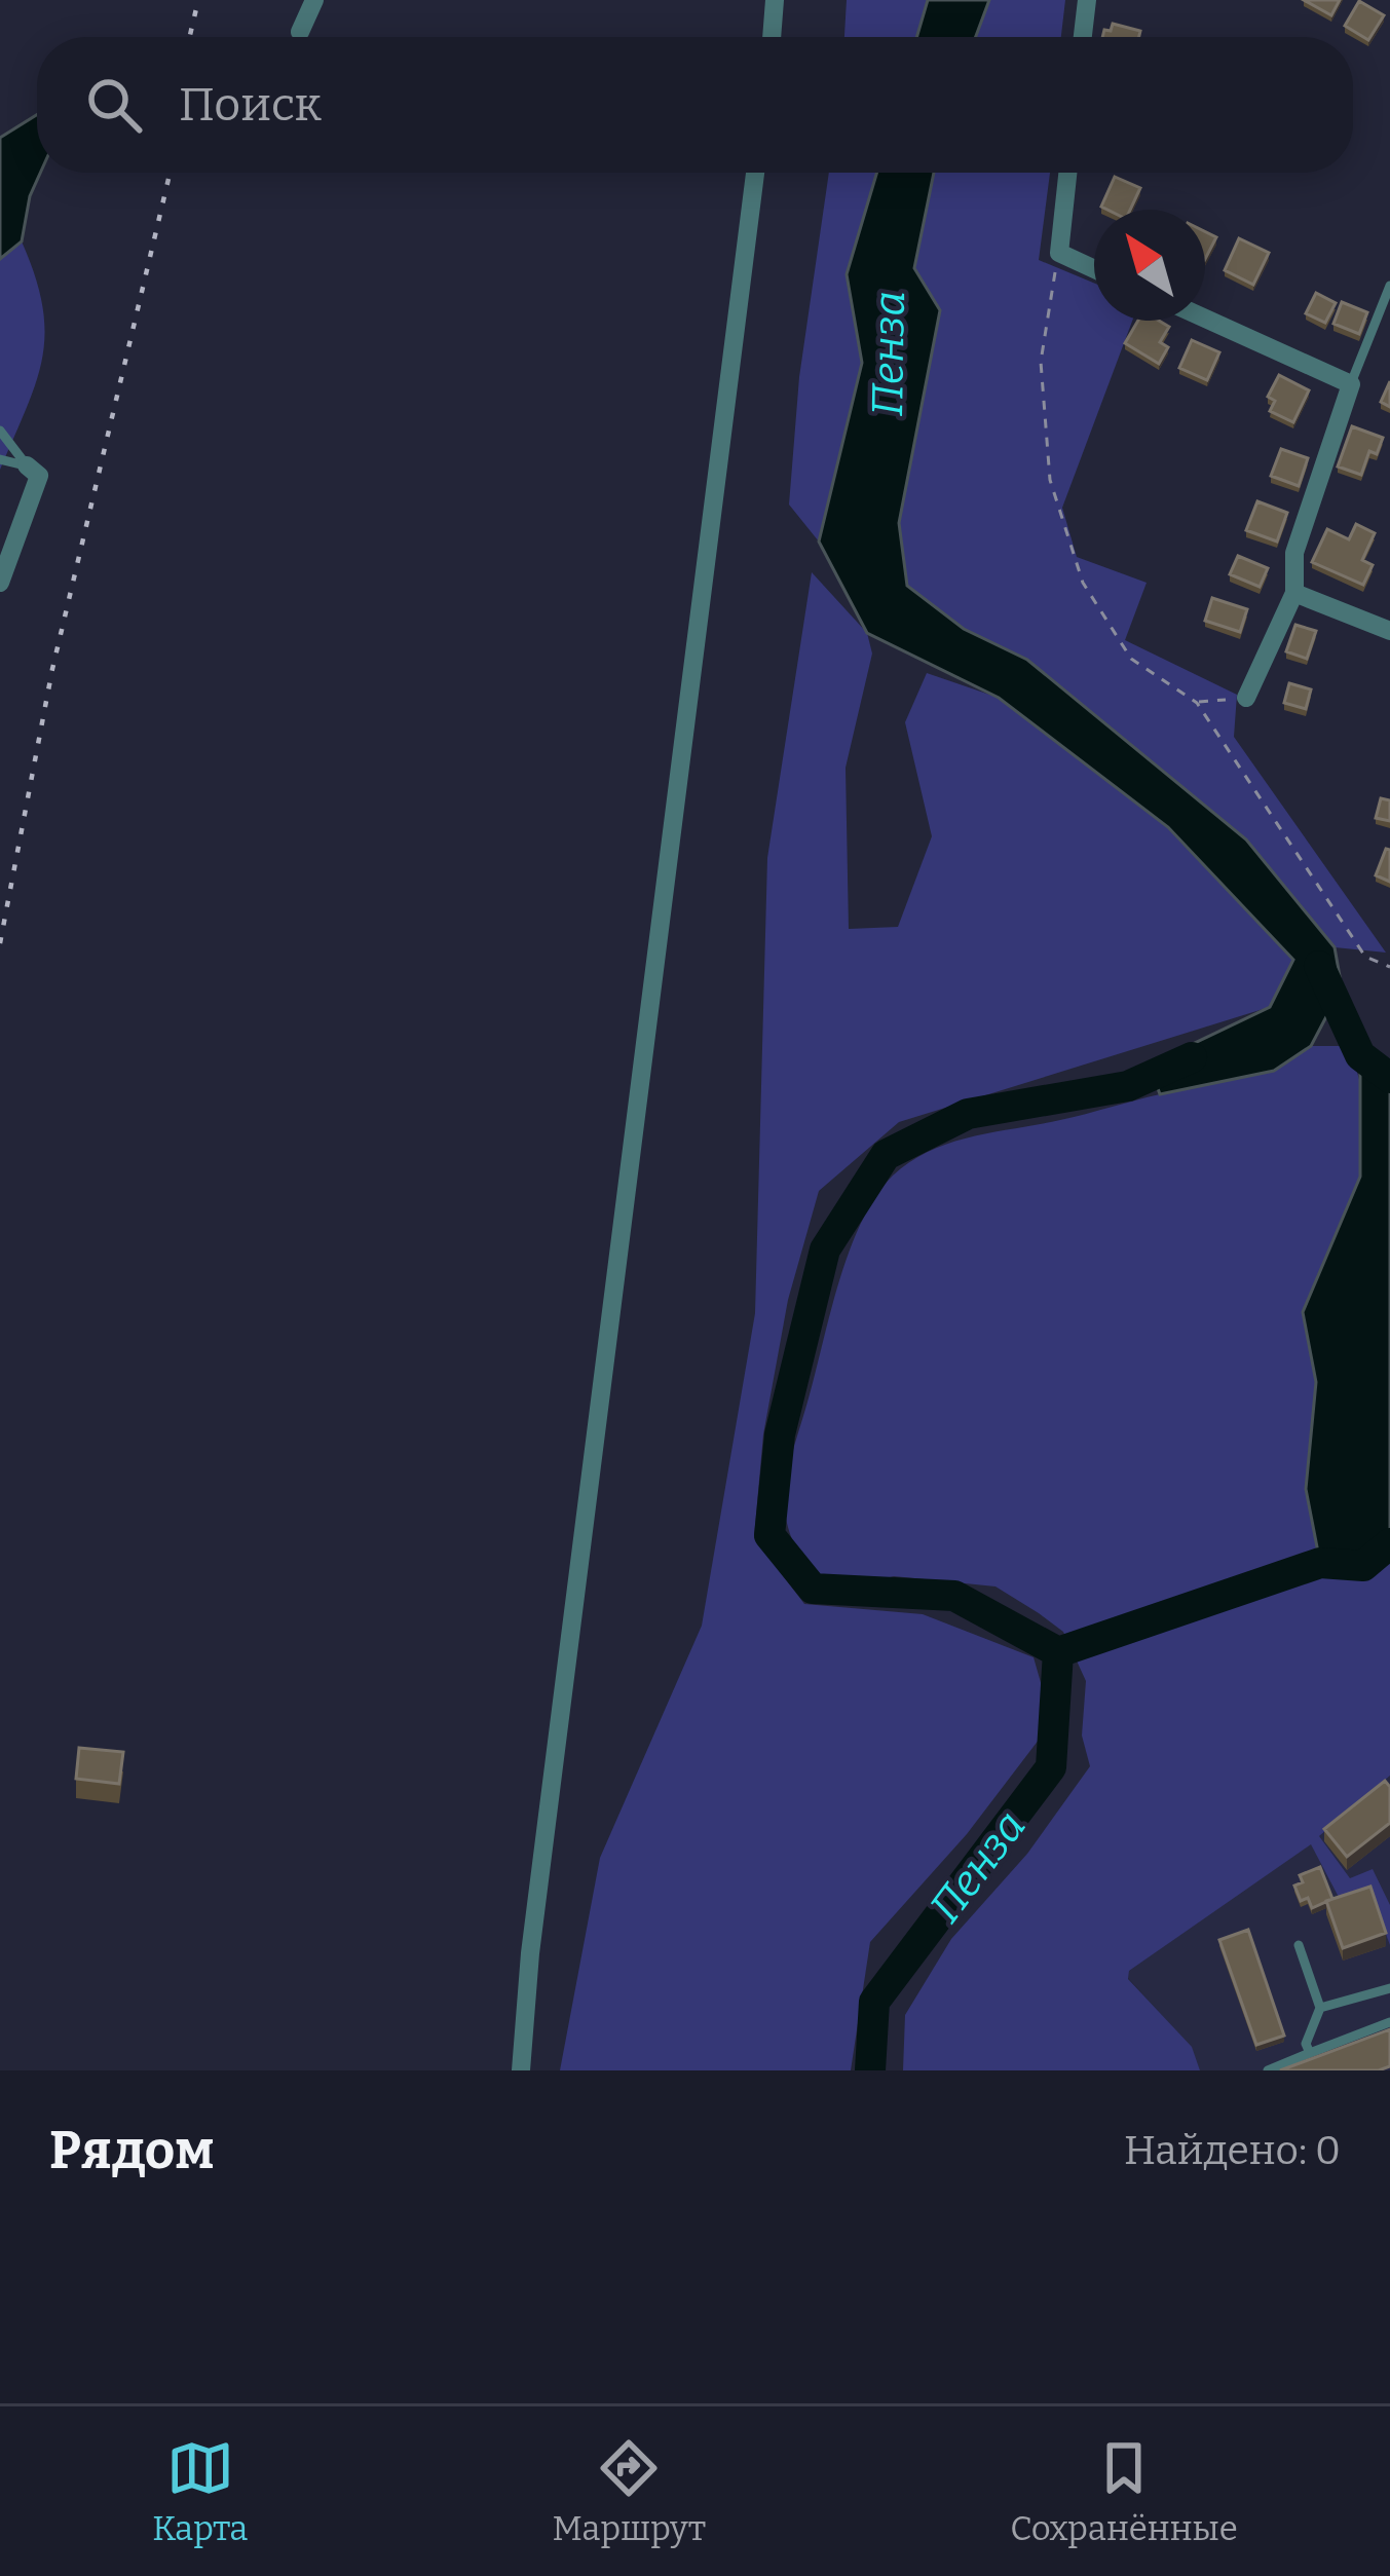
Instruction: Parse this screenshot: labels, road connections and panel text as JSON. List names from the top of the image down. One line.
{"water":["Пенза"],"north":"top left","page":{"search":"Поиск","heading":["Рядом","Найдено: 0"],"nav":["Карта","Маршрут","Сохранённые"]}}
